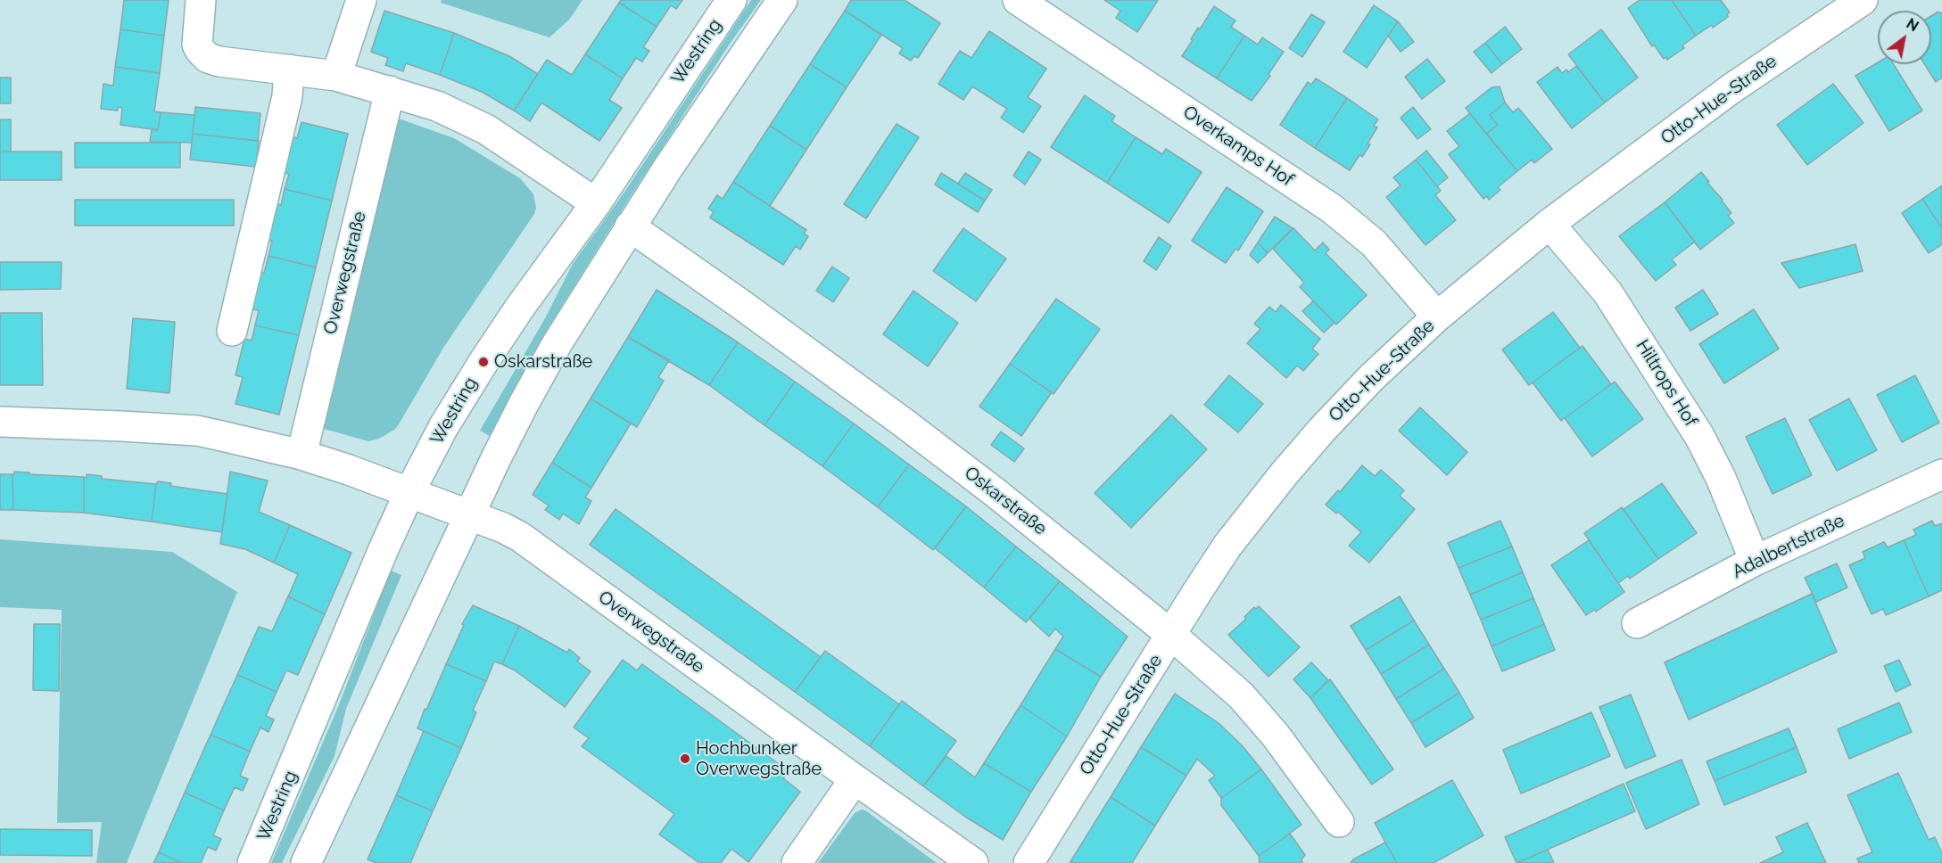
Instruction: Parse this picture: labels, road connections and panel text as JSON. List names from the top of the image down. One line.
{"streets":{"street":["Westring","Otto-Hue-Straße","Overkamps Hof","Overwegstraße","Hiltrops Hof","Oskarstraße","Adalbertstraße"]},"crossings":[["Westring","Overwegstraße"],["Otto-Hue-Straße","Overkamps Hof"],["Otto-Hue-Straße","Hiltrops Hof"],["Otto-Hue-Straße","Oskarstraße"],["Hiltrops Hof","Adalbertstraße"]],"places":["Oskarstraße","Hochbunker Overwegstraße"],"north":"top right"}
